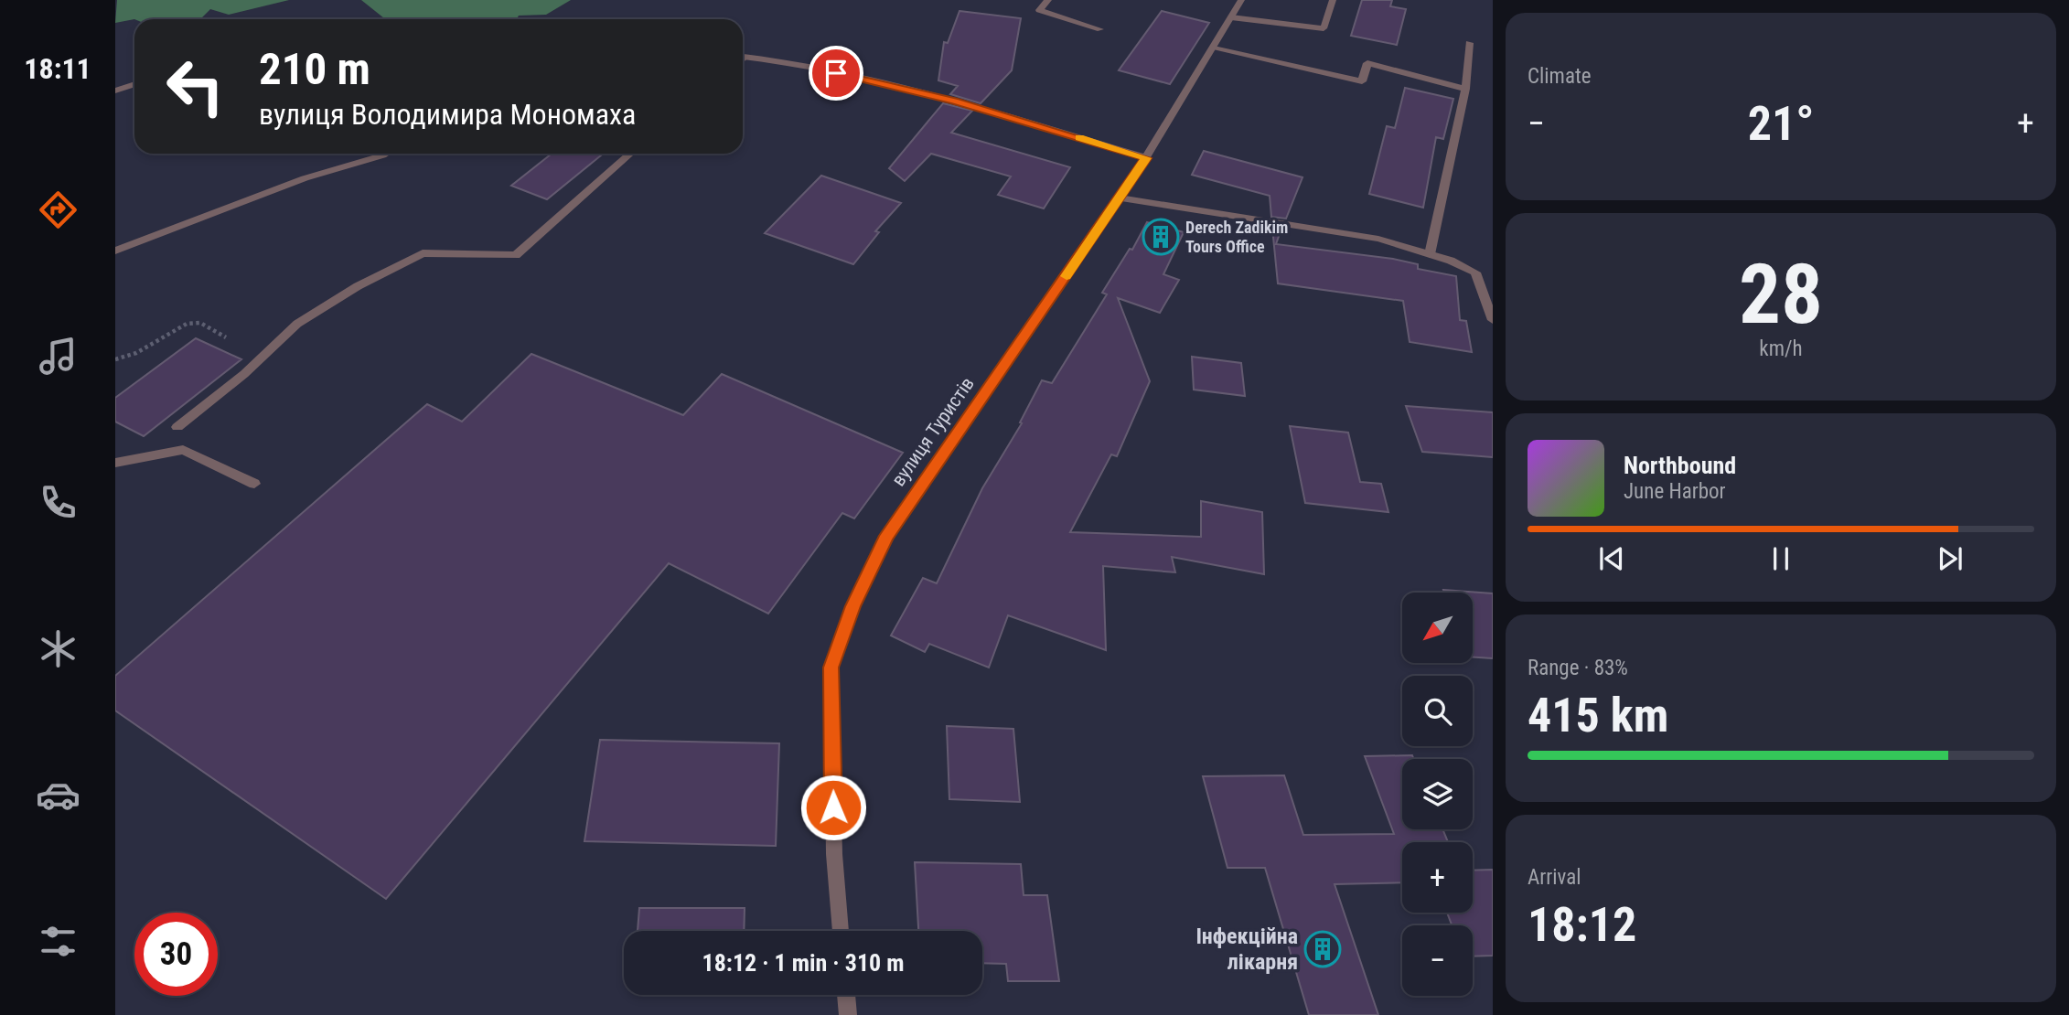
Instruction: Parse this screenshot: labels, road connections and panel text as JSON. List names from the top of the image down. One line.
{"streets":{"street":["вулиця Туристів"]},"places":{"building":["Derech Zadikim Tours Office","Інфекційна лікарня"]},"north":"bottom left","page":{"tabs":"18:11","tile":["Climate",["28","km/h"],["Range · 83%","415 km"],["Arrival","18:12"]],"turn":["210 m","вулиця Володимира Мономаха"],"heat":["−","21°","+"],"song":["Northbound","June Harbor"],"map_buttons":["+","−"],"limit":"30","trip":"18:12 · 1 min · 310 m"}}
